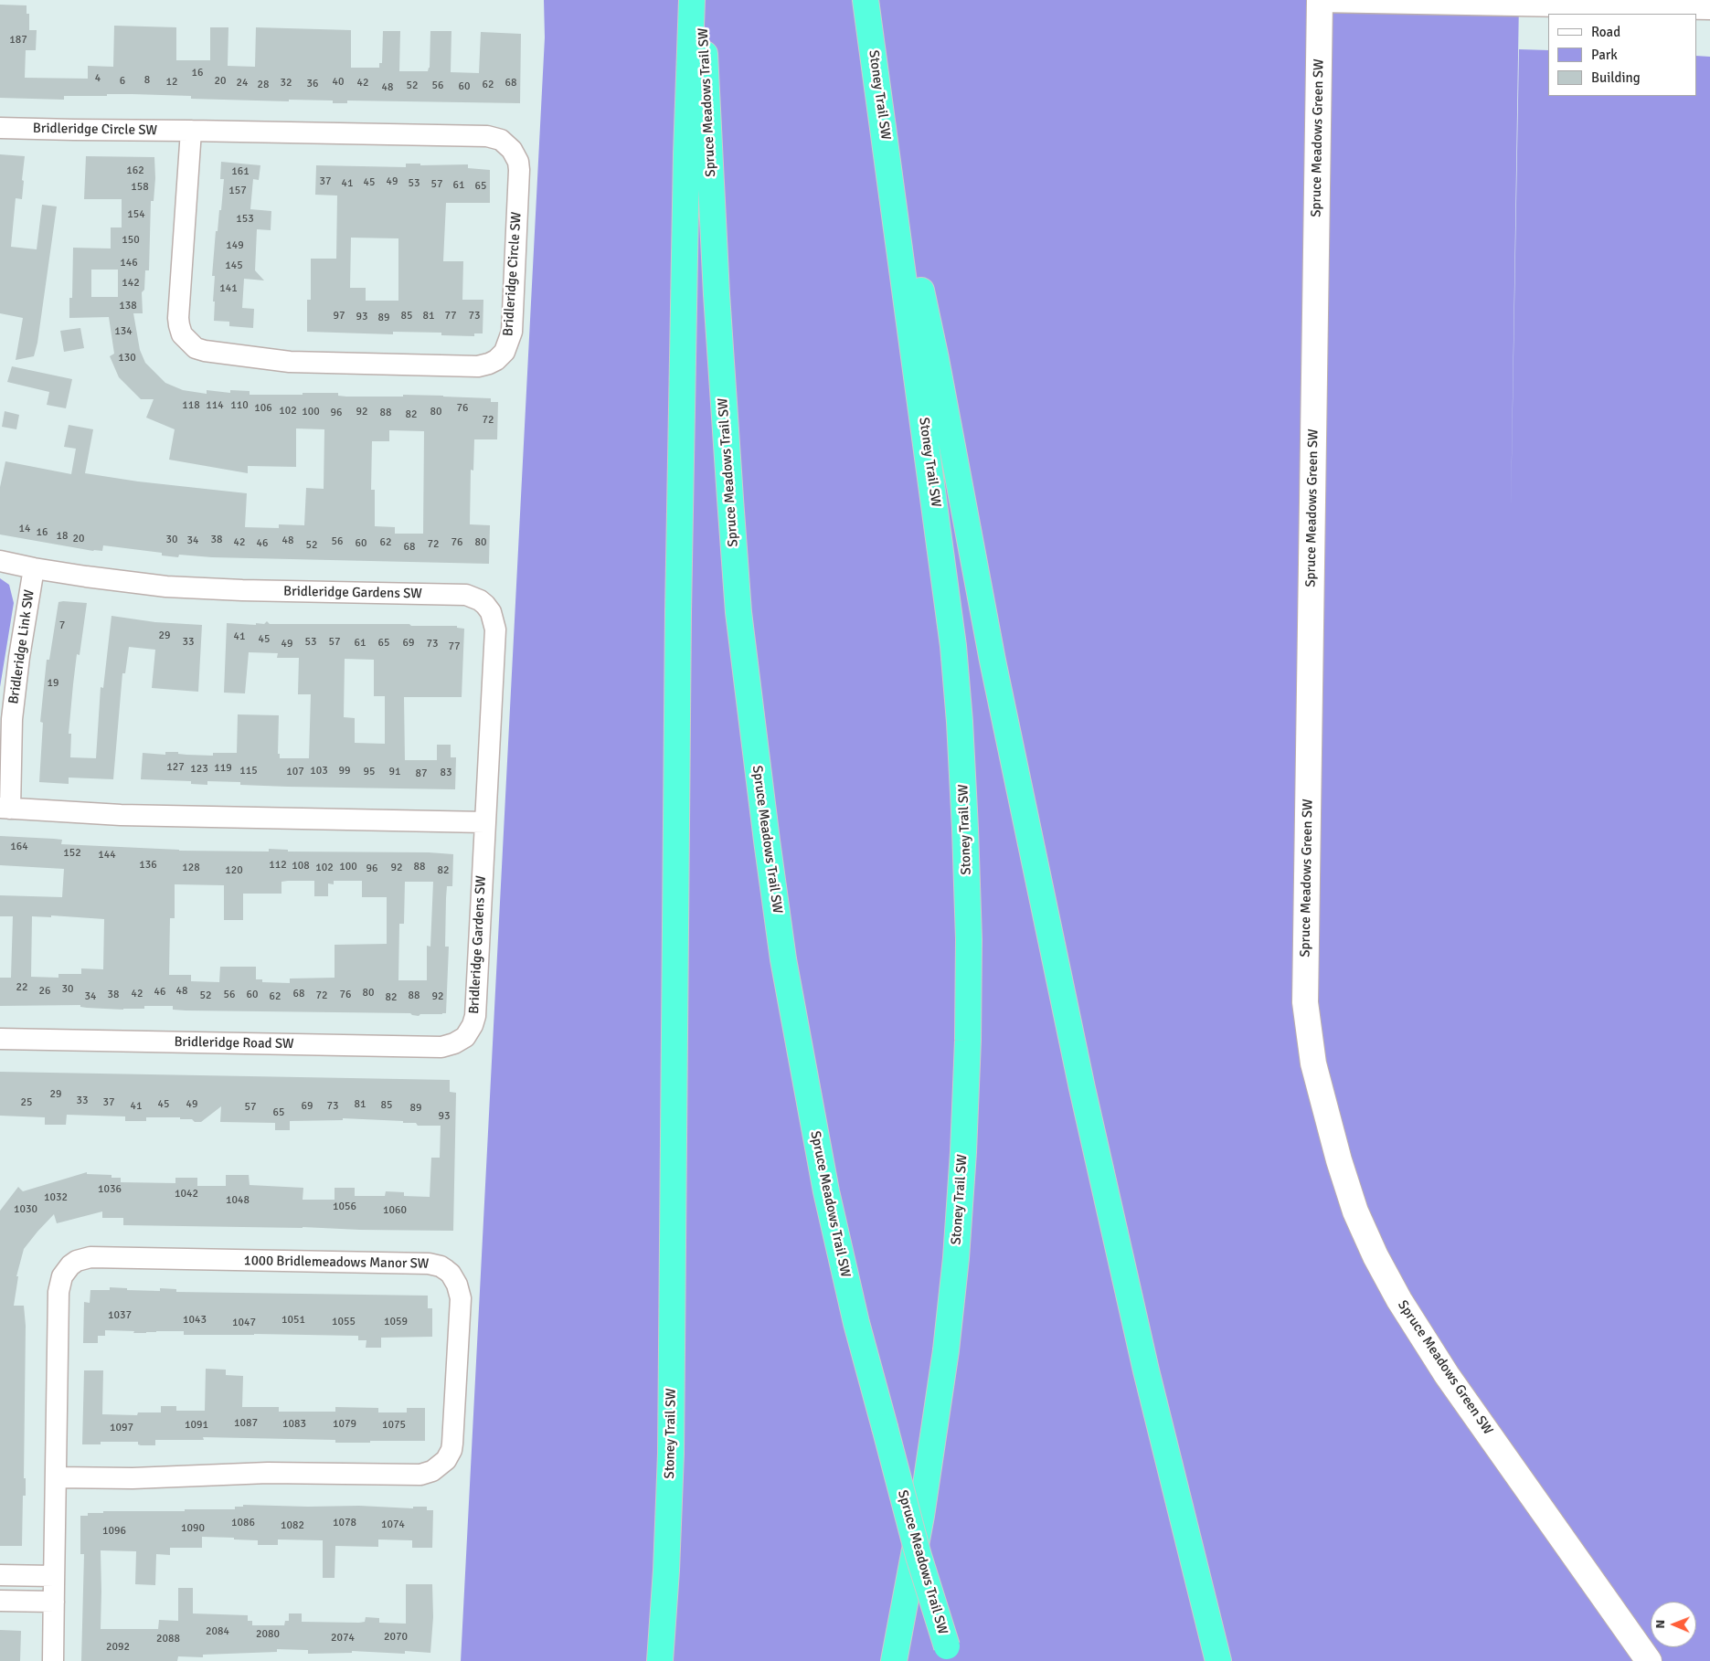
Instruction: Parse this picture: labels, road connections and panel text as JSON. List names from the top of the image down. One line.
{"streets":{"highway":["Stoney Trail SW","Spruce Meadows Trail SW"],"street":["Bridleridge Circle SW","Spruce Meadows Green SW","Bridleridge Gardens SW","Bridleridge Link SW","Bridleridge Road SW","1000 Bridlemeadows Manor SW"]},"crossings":[["Bridleridge Gardens SW","Bridleridge Link SW"],["Bridleridge Gardens SW","Bridleridge Road SW"]],"house_numbers":["187","16","4","8","6","20","12","40","24","32","42","68","36","28","62","52","56","60","48","162","161","37","49","45","41","53","57","61","65","158","157","154","153","150","149","146","145","142","141","138","97","85","81","77","73","93","89","134","130","118","114","110","106","76","102","100","92","80","96","88","82","72","14","16","18","20","30","38","34","48","56","42","62","76","80","46","60","72","52","68","7","29","41","45","33","53","57","61","65","69","49","73","77","19","127","119","123","115","103","99","107","95","91","83","87","164","152","144","136","112","108","100","88","128","102","92","96","120","82","22","30","26","48","46","80","42","68","38","56","60","76","52","72","88","34","62","92","82","29","33","25","37","45","49","81","85","41","69","73","57","89","65","93","1036","1042","1032","1048","1056","1030","1060","1037","1043","1051","1055","1059","1047","1087","1083","1079","1091","1075","1097","1086","1078","1074","1082","1090","1096","2084","2080","2070","2074","2088","2092"],"legend":["Road","Park","Building"],"north":"left"}
